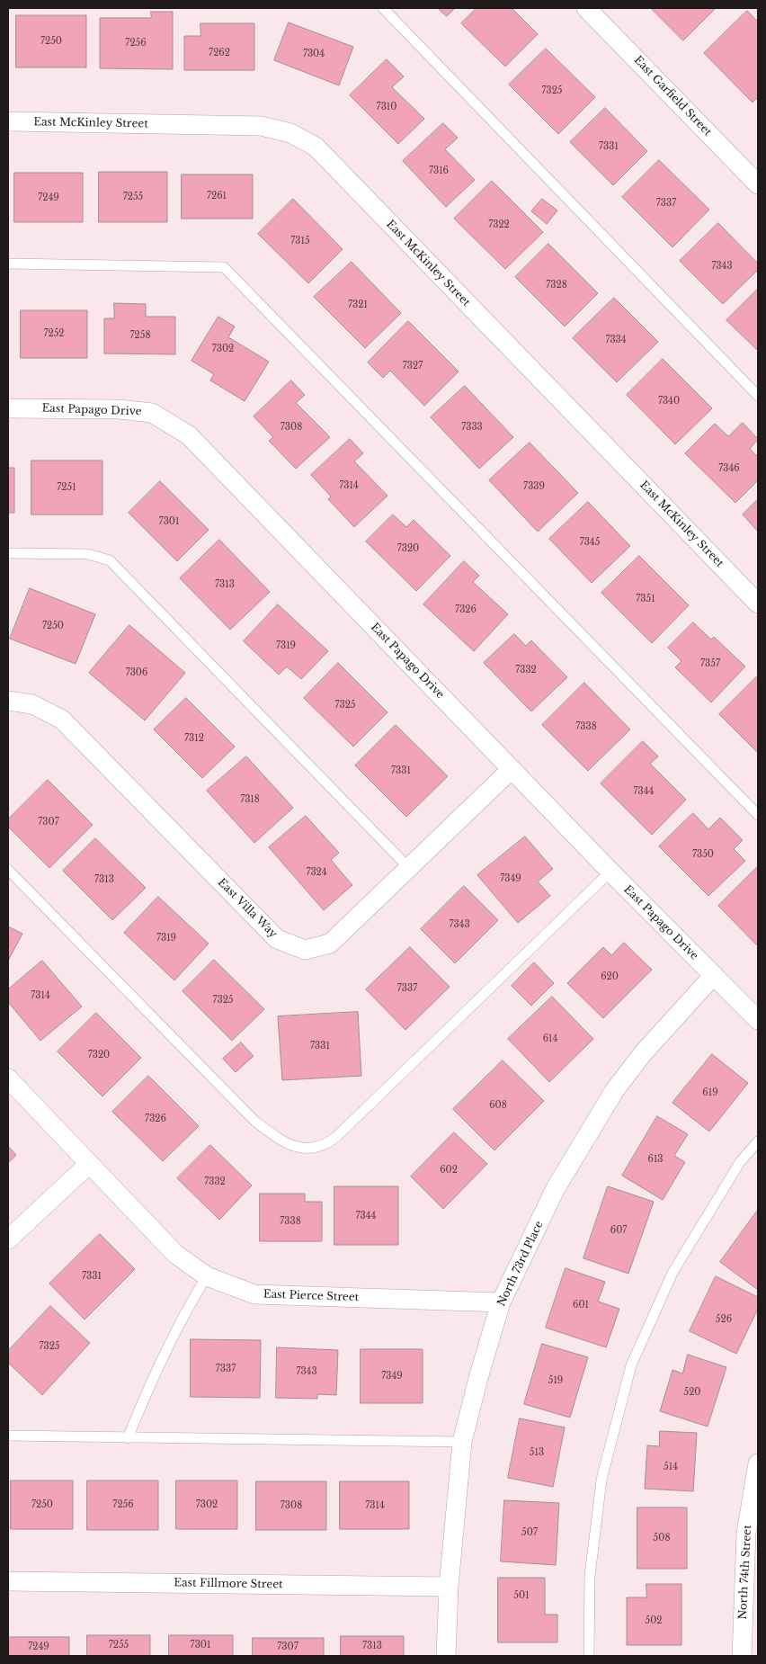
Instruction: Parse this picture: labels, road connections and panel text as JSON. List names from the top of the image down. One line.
{"streets":{"street":["East Garfield Street","East McKinley Street","East Papago Drive","East Villa Way","North 73rd Place","East Pierce Street","North 74th Street","East Fillmore Street"]},"crossings":[["East Papago Drive","East Villa Way"],["East Papago Drive","North 73rd Place"],["North 73rd Place","East Pierce Street"],["North 73rd Place","East Fillmore Street"]],"house_numbers":["7250","7256","7262","7304","7325","7310","7331","7316","7261","7255","7249","7337","7322","7315","7343","7328","7321","7252","7258","7334","7302","7327","7340","7308","7333","7346","7314","7339","7251","7301","7345","7320","7313","7351","7326","7250","7319","7357","7332","7306","7325","7338","7312","7331","7344","7318","7307","7350","7324","7349","7313","7343","7319","620","7337","7314","7325","614","7331","7320","619","608","7326","613","602","7332","7344","7338","607","7331","601","526","7325","7337","7343","7349","519","520","513","514","7250","7256","7302","7308","7314","507","508","501","502","7255","7301","7313","7249","7307"]}
